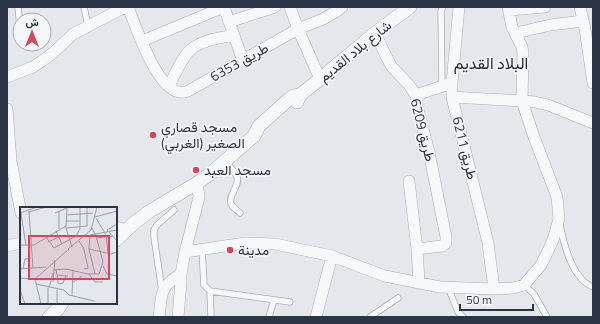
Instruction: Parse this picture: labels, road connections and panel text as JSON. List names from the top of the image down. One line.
{"streets":{"street":["شارع بلاد القديم","طريق 6353","طريق 6209","طريق 6211"]},"crossings":[["شارع بلاد القديم","طريق 6209"]],"districts":["البلاد القديم"],"places":["مسجد قصاري الصغير (الغربي)","مسجد العبد","مدينة"],"scale_bar":"50 m","north":"top"}
